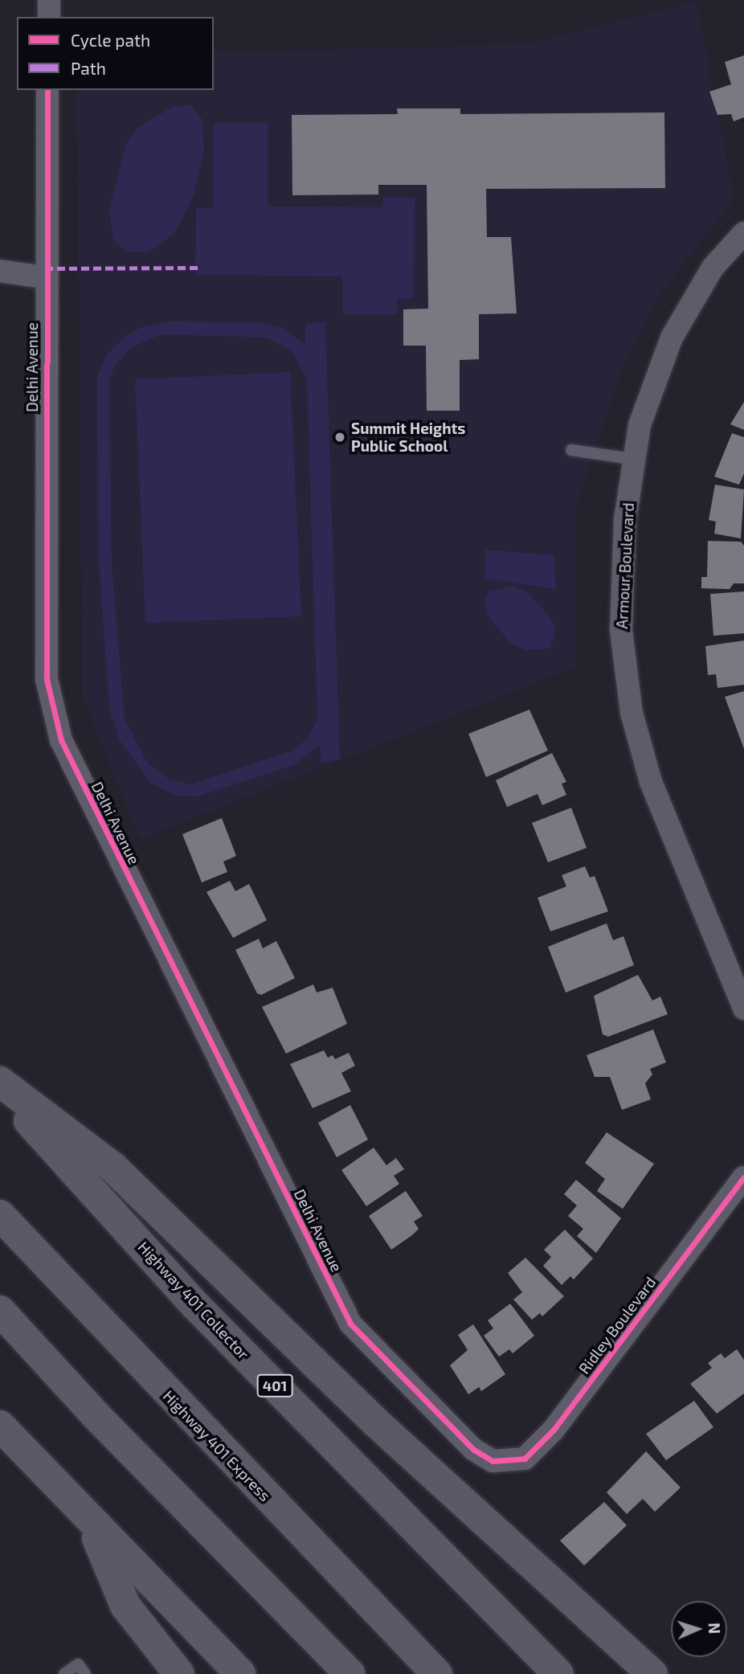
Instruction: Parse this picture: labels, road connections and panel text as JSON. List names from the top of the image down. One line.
{"streets":{"highway":["Highway 401 Collector","401","Highway 401 Express"],"street":["Delhi Avenue","Armour Boulevard","Ridley Boulevard"]},"crossings":[["Delhi Avenue","Ridley Boulevard"]],"places":["Summit Heights Public School"],"legend":["Cycle path","Path"],"north":"right"}
